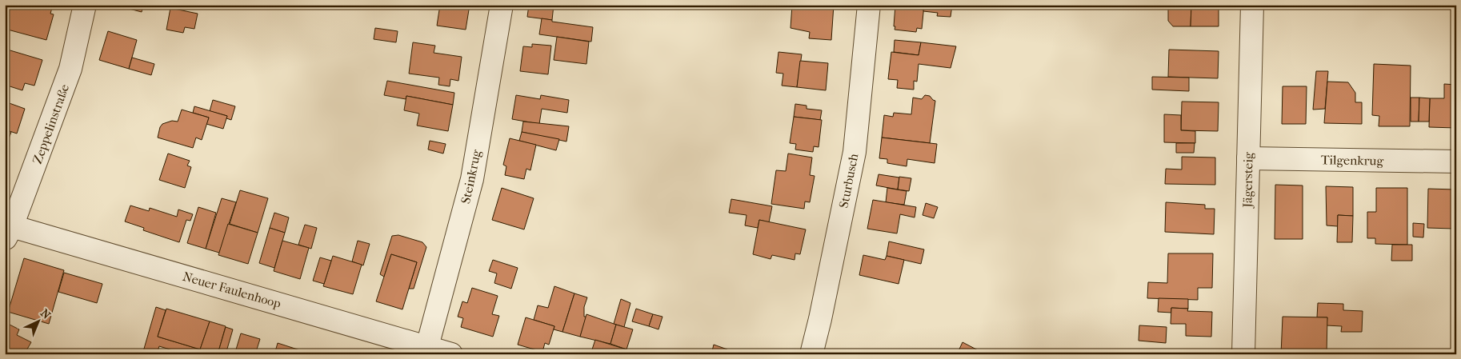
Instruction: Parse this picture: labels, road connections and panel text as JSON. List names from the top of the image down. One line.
{"streets":{"street":["Zeppelinstraße","Tilgenkrug","Steinkrug","Jägersteig","Sturbusch","Neuer Faulenhoop"]},"crossings":[["Zeppelinstraße","Neuer Faulenhoop"],["Tilgenkrug","Jägersteig"],["Steinkrug","Neuer Faulenhoop"]],"north":"top right"}
